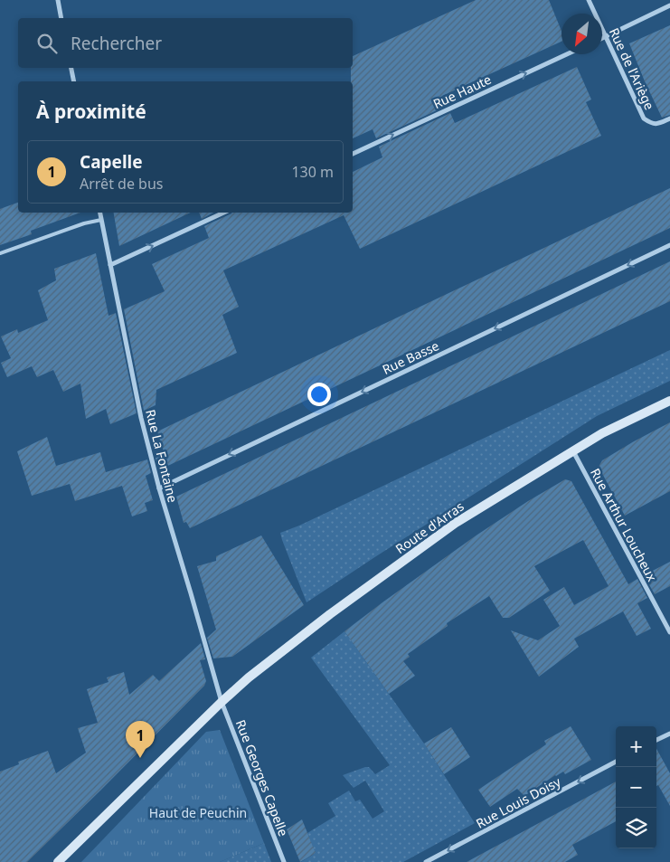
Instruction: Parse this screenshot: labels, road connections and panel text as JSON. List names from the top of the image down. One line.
{"streets":{"main road":["Route d'Arras"],"street":["Rue de l'Ariège","Rue Haute","Rue Basse","Rue La Fontaine","Rue Arthur Loucheux","Rue Georges Capelle","Rue Louis Doisy"]},"crossings":[["Rue Basse","Rue La Fontaine"],["Rue La Fontaine","Route d'Arras"],["Rue La Fontaine","Rue Georges Capelle"],["Rue Arthur Loucheux","Route d'Arras"],["Route d'Arras","Rue Georges Capelle"]],"one_way":["Rue Haute","Rue Basse","Rue Louis Doisy"],"parks":["Haut de Peuchin"],"north":"bottom left","page":{"search":"Rechercher","heading":"À proximité","list":[{"mark":"1","name":"Capelle","note":"Arrêt de bus","value":"130 m"}],"pins":"1","map_buttons":["+","−"]}}
